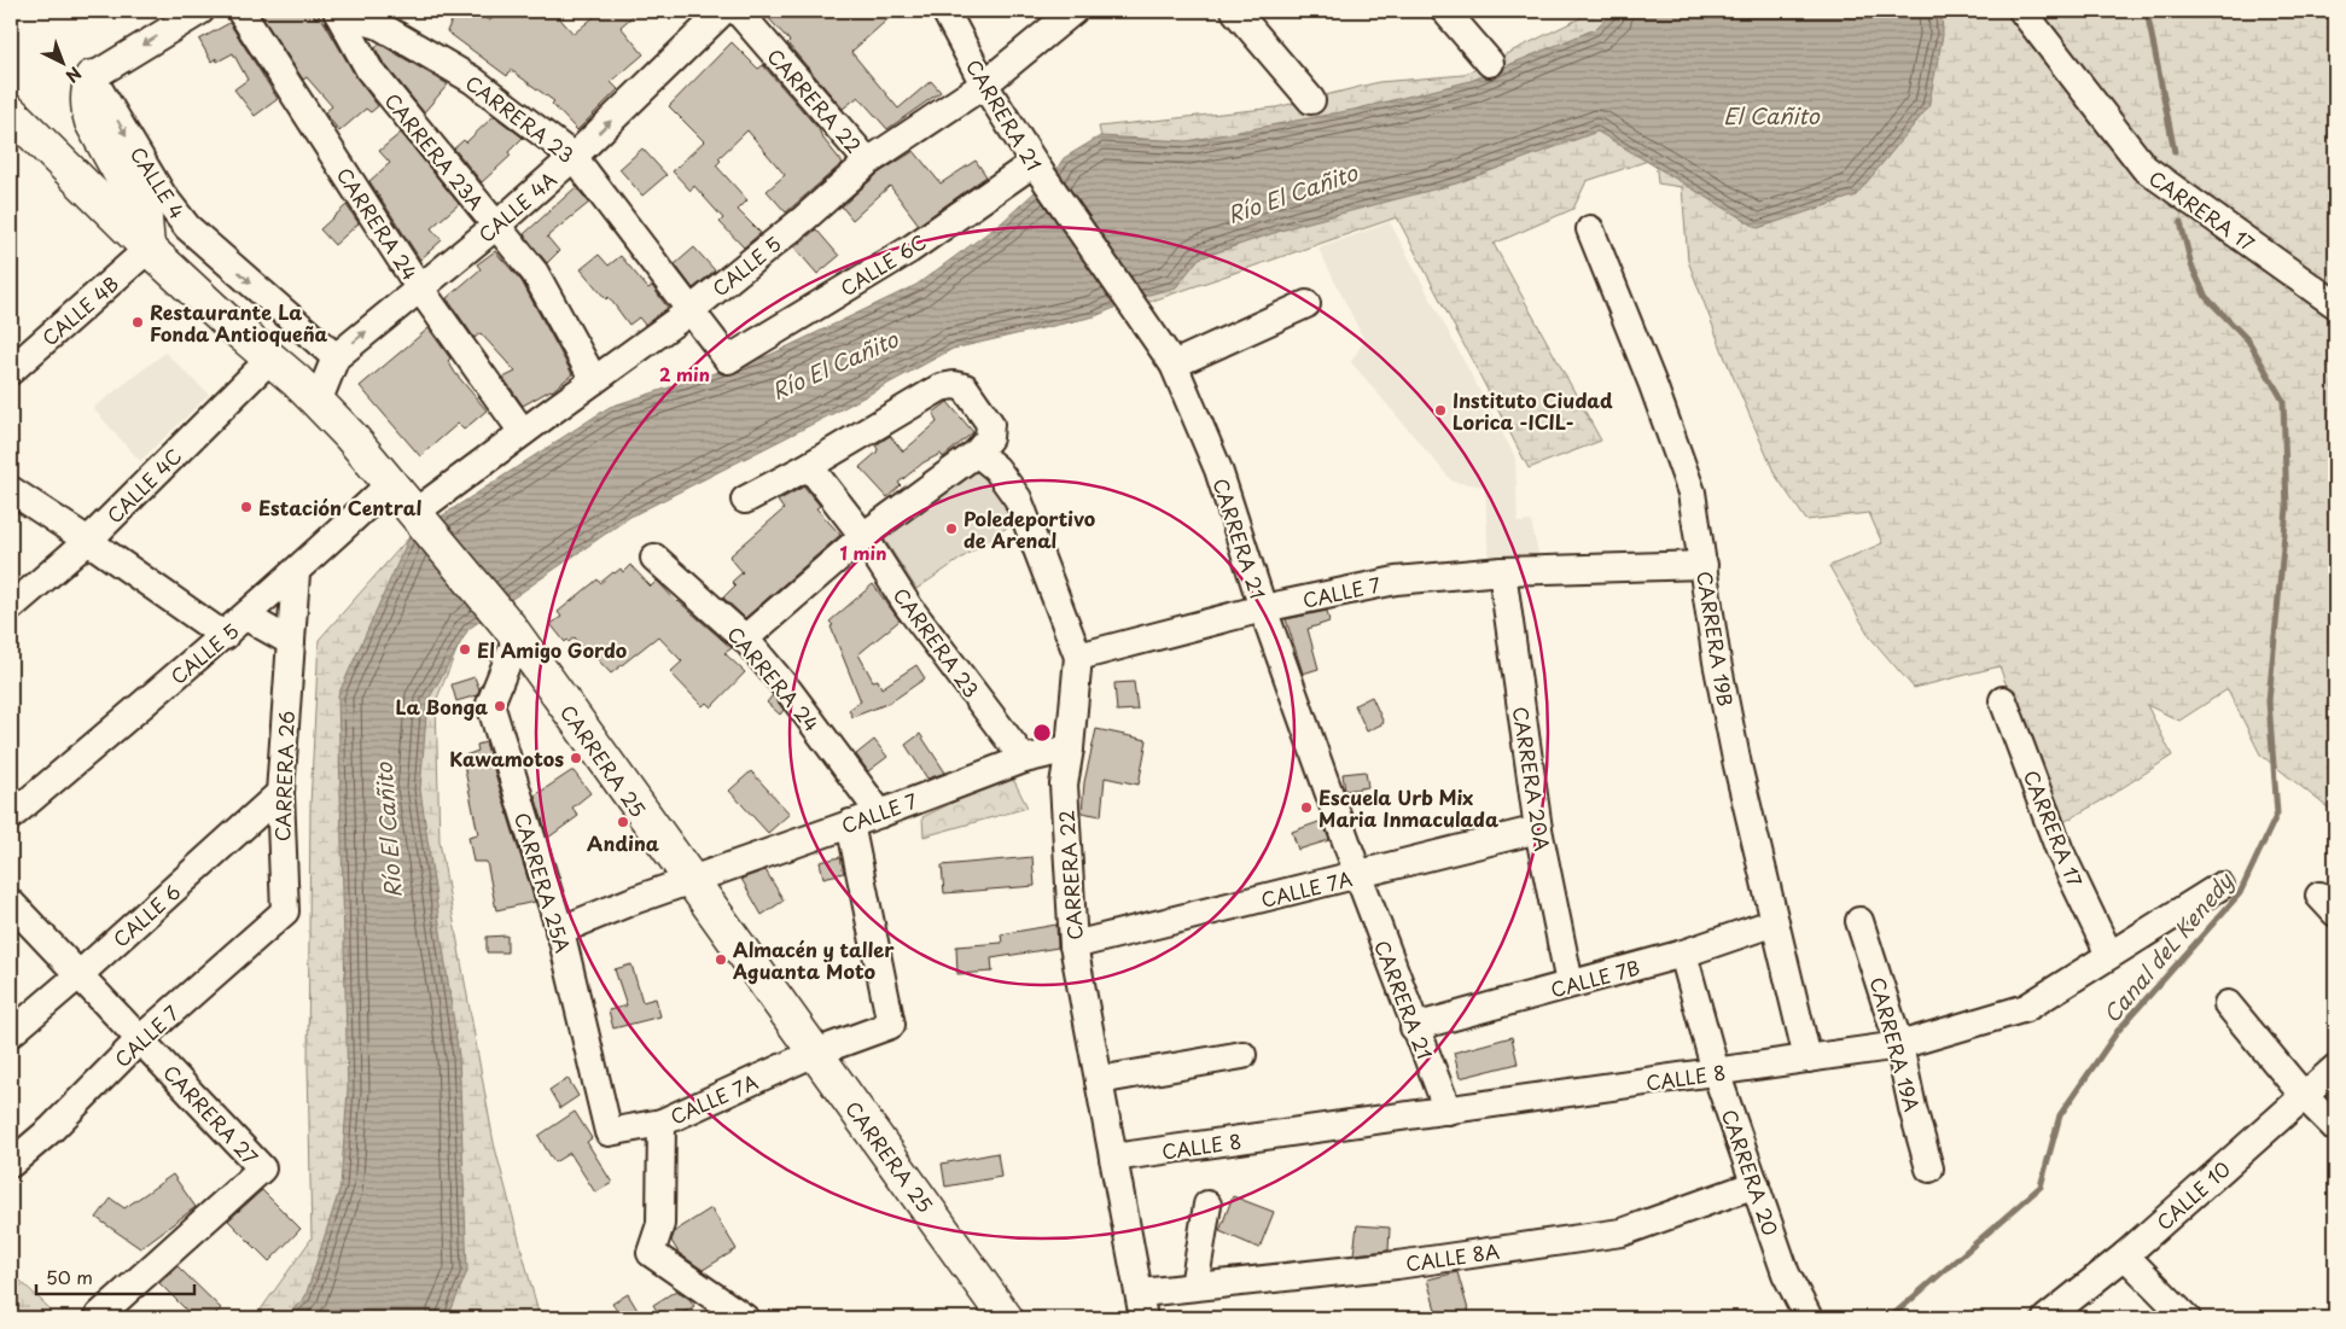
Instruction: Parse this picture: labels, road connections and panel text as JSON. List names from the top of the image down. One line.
{"streets":{"main road":["CARRERA 25"],"street":["CARRERA 22","CARRERA 21","CARRERA 23","CARRERA 23A","CALLE 4","CALLE 4A","CARRERA 17","CARRERA 24","CALLE 6C","CALLE 5","CALLE 4B","CALLE 4C","CALLE 7","CARRERA 19B","CARRERA 26","CARRERA 20A","CARRERA 25A","CALLE 7A","CALLE 6","CALLE 7B","CARRERA 19A","CALLE 8","CARRERA 27","CARRERA 20","CALLE 10","CALLE 8A"]},"crossings":[["CARRERA 22","CALLE 5"],["CARRERA 22","CALLE 7"],["CARRERA 22","CALLE 7A"],["CARRERA 22","CALLE 8"],["CARRERA 22","CALLE 8A"],["CARRERA 21","CALLE 6C"],["CARRERA 21","CALLE 5"],["CARRERA 21","CALLE 7"],["CARRERA 21","CALLE 7A"],["CARRERA 21","CALLE 7B"],["CARRERA 21","CALLE 8"],["CARRERA 23","CARRERA 23A"],["CARRERA 23","CALLE 4A"],["CARRERA 23","CALLE 6C"],["CARRERA 23","CALLE 5"],["CARRERA 23","CALLE 7"],["CARRERA 23A","CALLE 4A"],["CARRERA 23A","CALLE 5"],["CALLE 4","CALLE 4A"],["CALLE 4A","CARRERA 24"],["CALLE 4A","CARRERA 25"],["CARRERA 17","CALLE 8"],["CARRERA 24","CALLE 5"],["CARRERA 24","CALLE 7"],["CALLE 5","CARRERA 25"],["CALLE 5","CARRERA 26"],["CALLE 4B","CARRERA 25"],["CALLE 4C","CARRERA 25"],["CALLE 7","CARRERA 19B"],["CALLE 7","CARRERA 25"],["CALLE 7","CARRERA 26"],["CALLE 7","CARRERA 20A"],["CALLE 7","CARRERA 25A"],["CALLE 7","CALLE 7A"],["CALLE 7","CARRERA 27"],["CARRERA 19B","CALLE 7B"],["CARRERA 19B","CALLE 8"],["CARRERA 25","CARRERA 25A"],["CARRERA 25","CALLE 7A"],["CARRERA 26","CALLE 6"],["CARRERA 20A","CALLE 7A"],["CARRERA 20A","CALLE 7B"],["CARRERA 25A","CALLE 7A"],["CALLE 6","CARRERA 27"],["CALLE 7B","CARRERA 20"],["CARRERA 19A","CALLE 8"],["CALLE 8","CARRERA 20"],["CARRERA 20","CALLE 8A"]],"one_way":["CALLE 4","CALLE 4A"],"water":["El Cañito","Río El Cañito","Canal deL Kenedy"],"places":["Restaurante La Fonda Antioqueña","Instituto Ciudad Lorica -ICIL-","Estación Central","Poledeportivo de Arenal","El Amigo Gordo","La Bonga","Kawamotos","Escuela Urb Mix Maria Inmaculada","Andina","Almacén y taller Aguanta Moto"],"scale_bar":"50 m","north":"bottom right","rings":["2 min","1 min"]}
